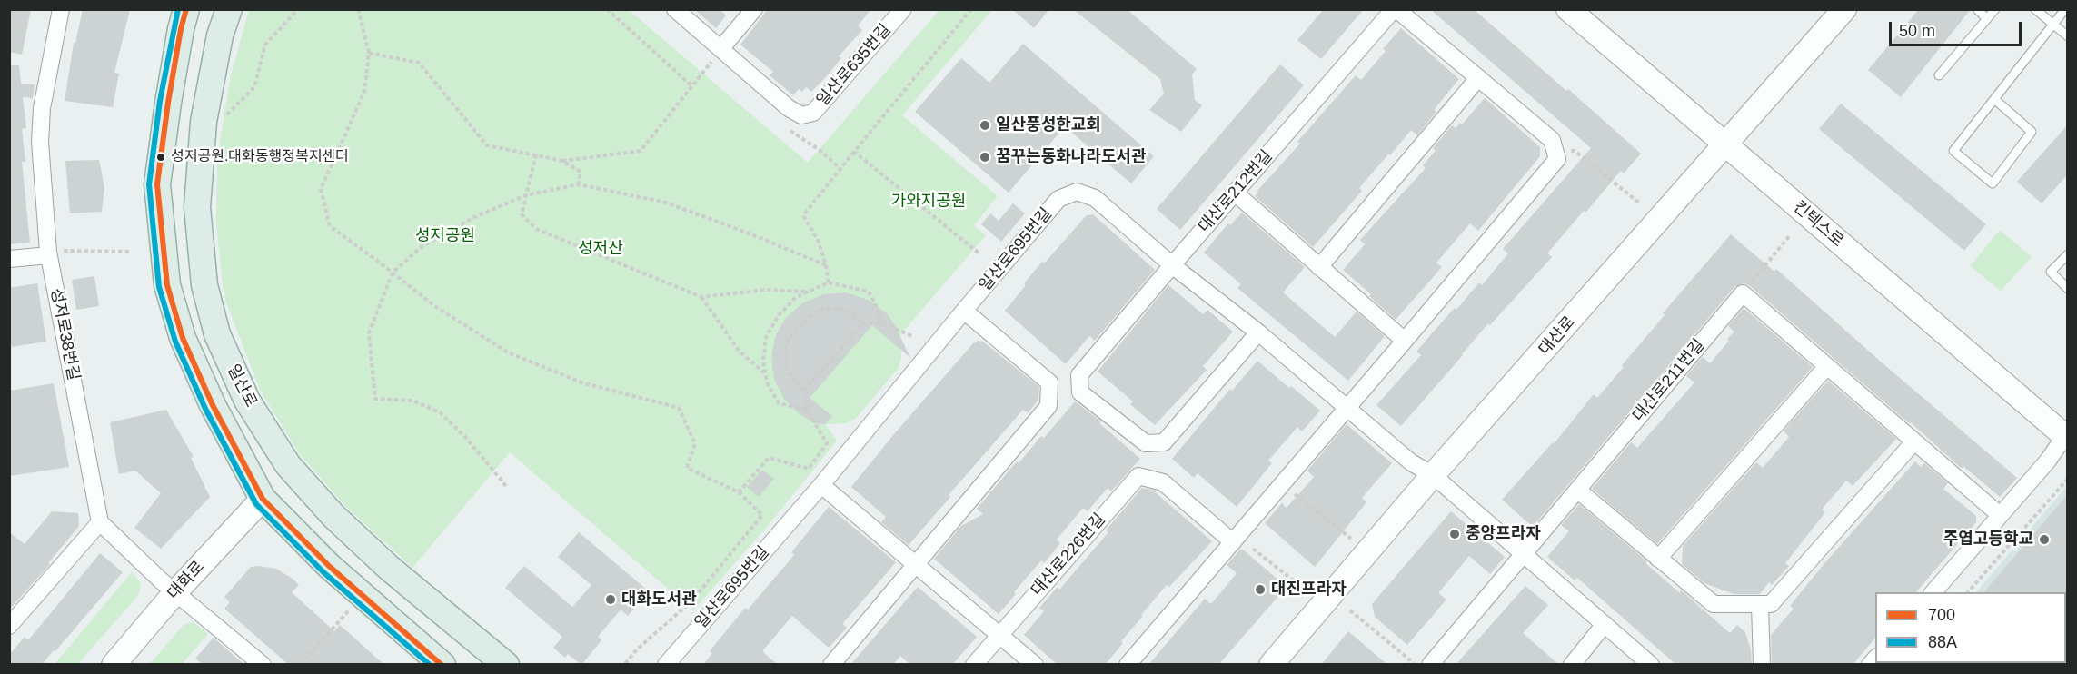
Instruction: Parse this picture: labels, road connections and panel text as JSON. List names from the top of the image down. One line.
{"streets":{"main road":["킨텍스로","대산로","일산로","대화로"],"street":["일산로635번길","대산로212번길","일산로695번길","성저로38번길","대산로211번길","대산로226번길"]},"crossings":[["대산로212번길","일산로695번길"],["킨텍스로","대산로"],["일산로695번길","대산로"],["일산로","대화로"]],"parks":["가와지공원","성저공원","성저산"],"places":["일산풍성한교회","성저공원.대화동행정복지센터","꿈꾸는동화나라도서관","중앙프라자","주엽고등학교","대진프라자","대화도서관"],"lines":["transit line 700","transit line 88A"],"legend":["700","88A"],"scale_bar":"50 m"}
